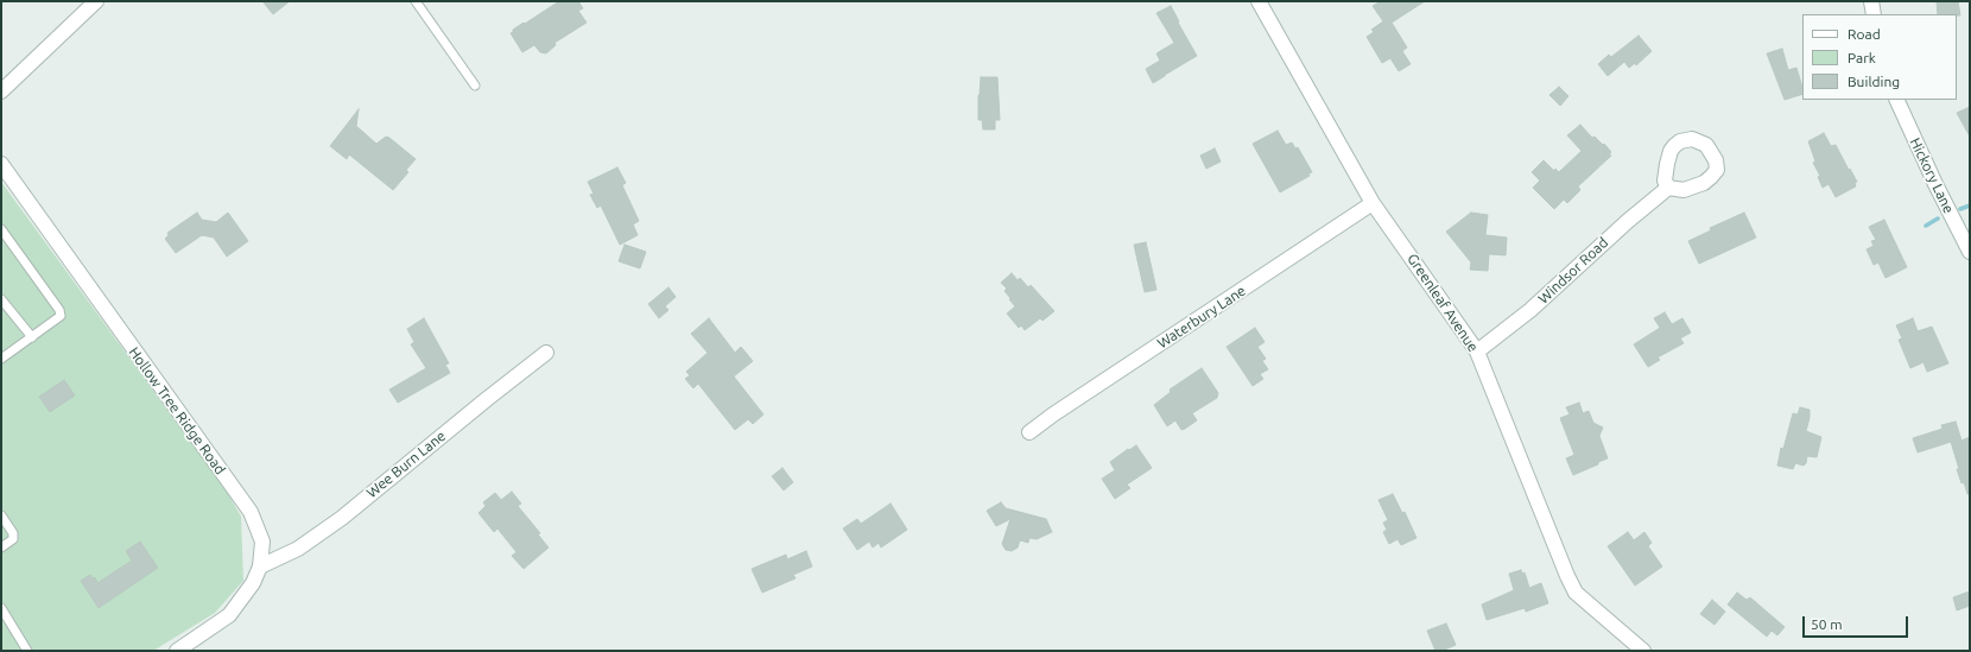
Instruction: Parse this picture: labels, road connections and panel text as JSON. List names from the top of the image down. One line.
{"streets":{"street":["Hickory Lane","Windsor Road","Greenleaf Avenue","Waterbury Lane","Hollow Tree Ridge Road","Wee Burn Lane"]},"crossings":[["Windsor Road","Greenleaf Avenue"],["Greenleaf Avenue","Waterbury Lane"],["Hollow Tree Ridge Road","Wee Burn Lane"]],"legend":["Road","Park","Building"],"scale_bar":"50 m"}
